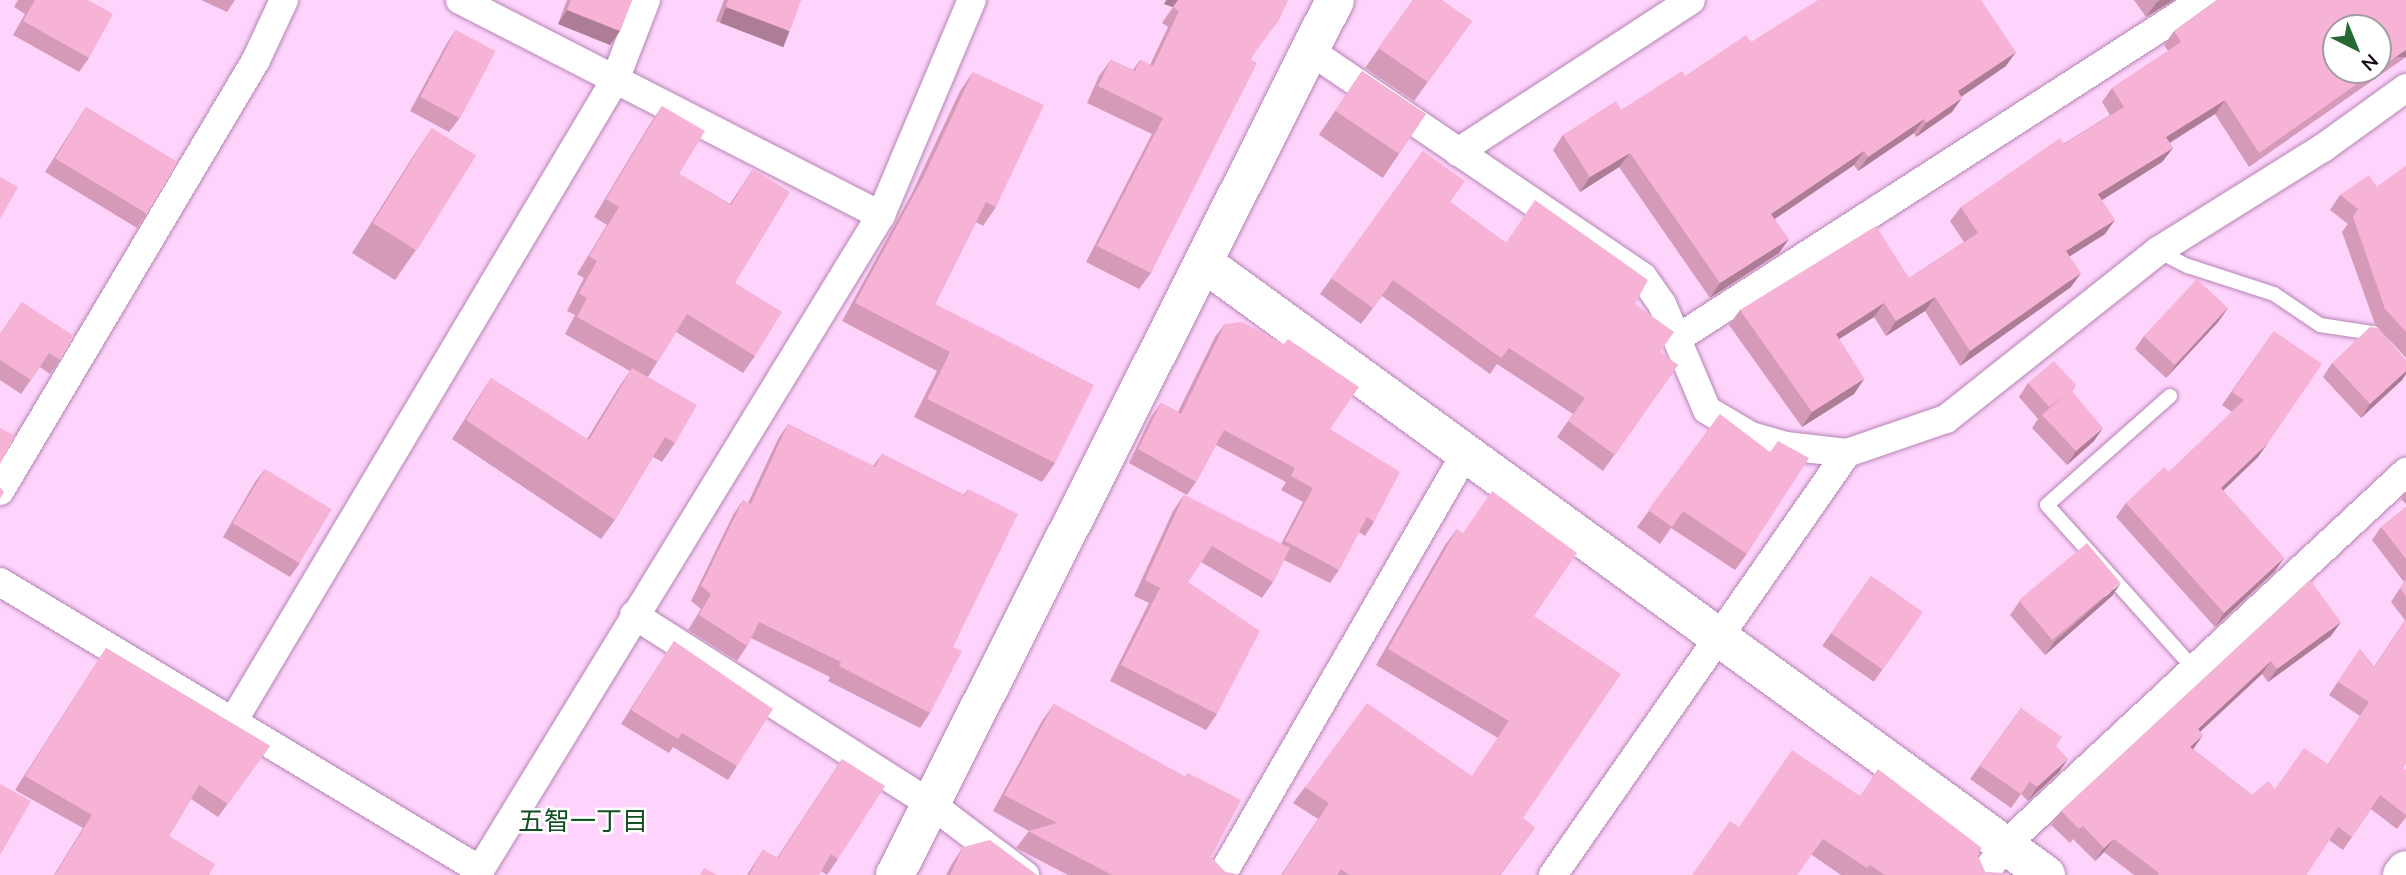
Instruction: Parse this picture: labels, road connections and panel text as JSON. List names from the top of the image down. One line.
{"districts":["五智一丁目"],"north":"bottom right"}
